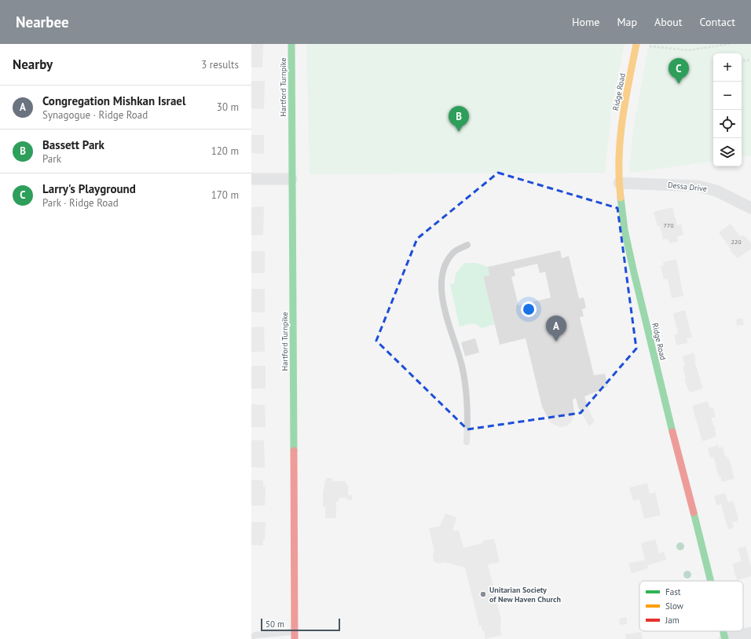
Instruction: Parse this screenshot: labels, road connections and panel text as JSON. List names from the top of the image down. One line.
{"streets":{"main road":["Hartford Turnpike","Ridge Road"],"street":["Dessa Drive"]},"crossings":[["Ridge Road","Dessa Drive"]],"places":["Unitarian Society of New Haven Church"],"house_numbers":["770","220"],"legend":["Fast","Slow","Jam"],"scale_bar":"50 m","page":{"header":"Nearbee","nav":["Home","Map","About","Contact"],"heading":["Nearby","3 results"],"map_buttons":["+","−"],"pins":["C","B","A"],"list":[{"mark":"A","name":"Congregation Mishkan Israel","note":"Synagogue · Ridge Road","value":"30 m"},{"mark":"B","name":"Bassett Park","note":"Park","value":"120 m"},{"mark":"C","name":"Larry's Playground","note":"Park · Ridge Road","value":"170 m"}],"scale":"50 m"}}
